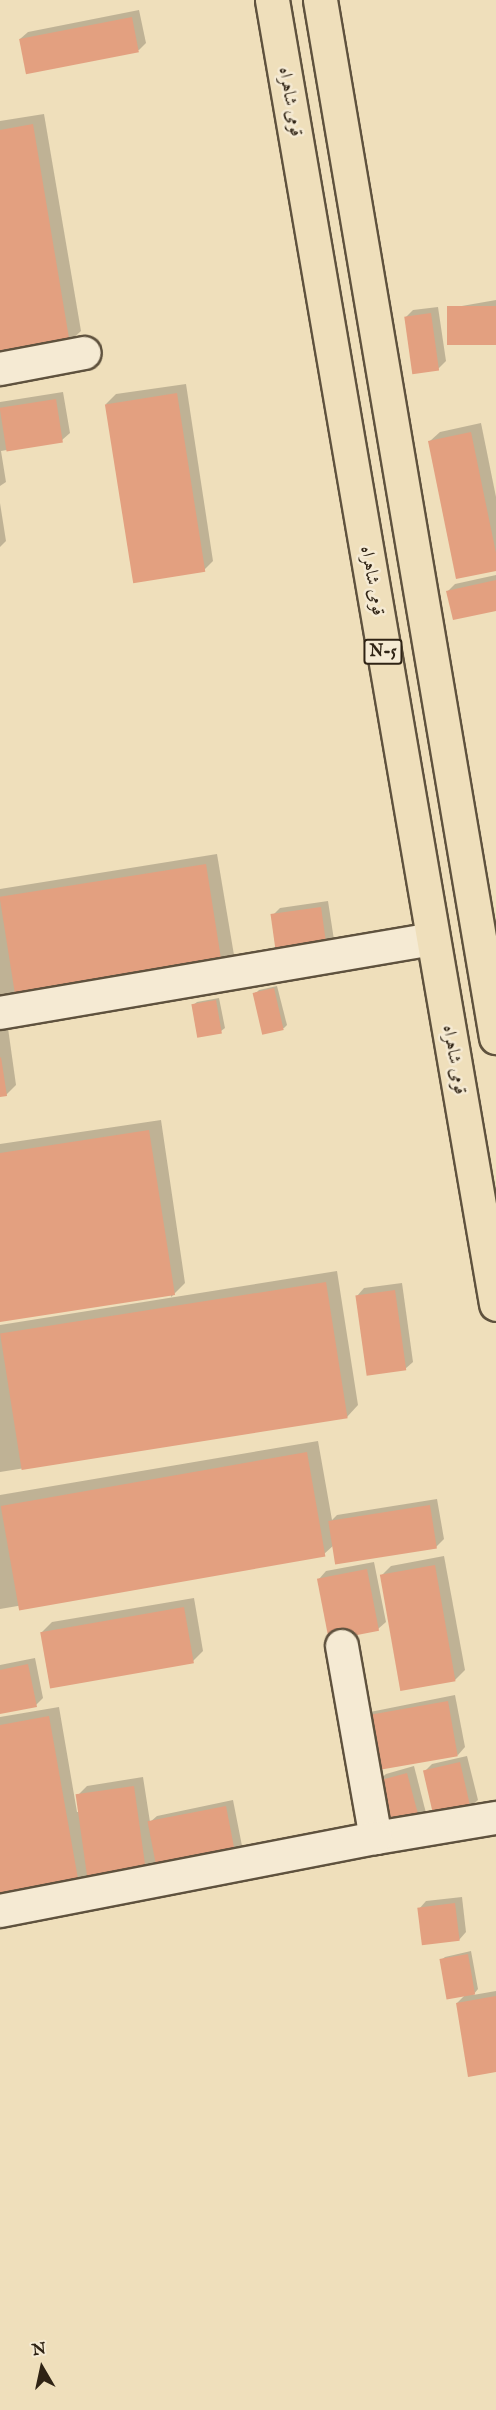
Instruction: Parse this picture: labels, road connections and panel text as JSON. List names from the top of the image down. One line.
{"streets":{"highway":["قومی شاہراہ","N-5"]},"north":"top"}
